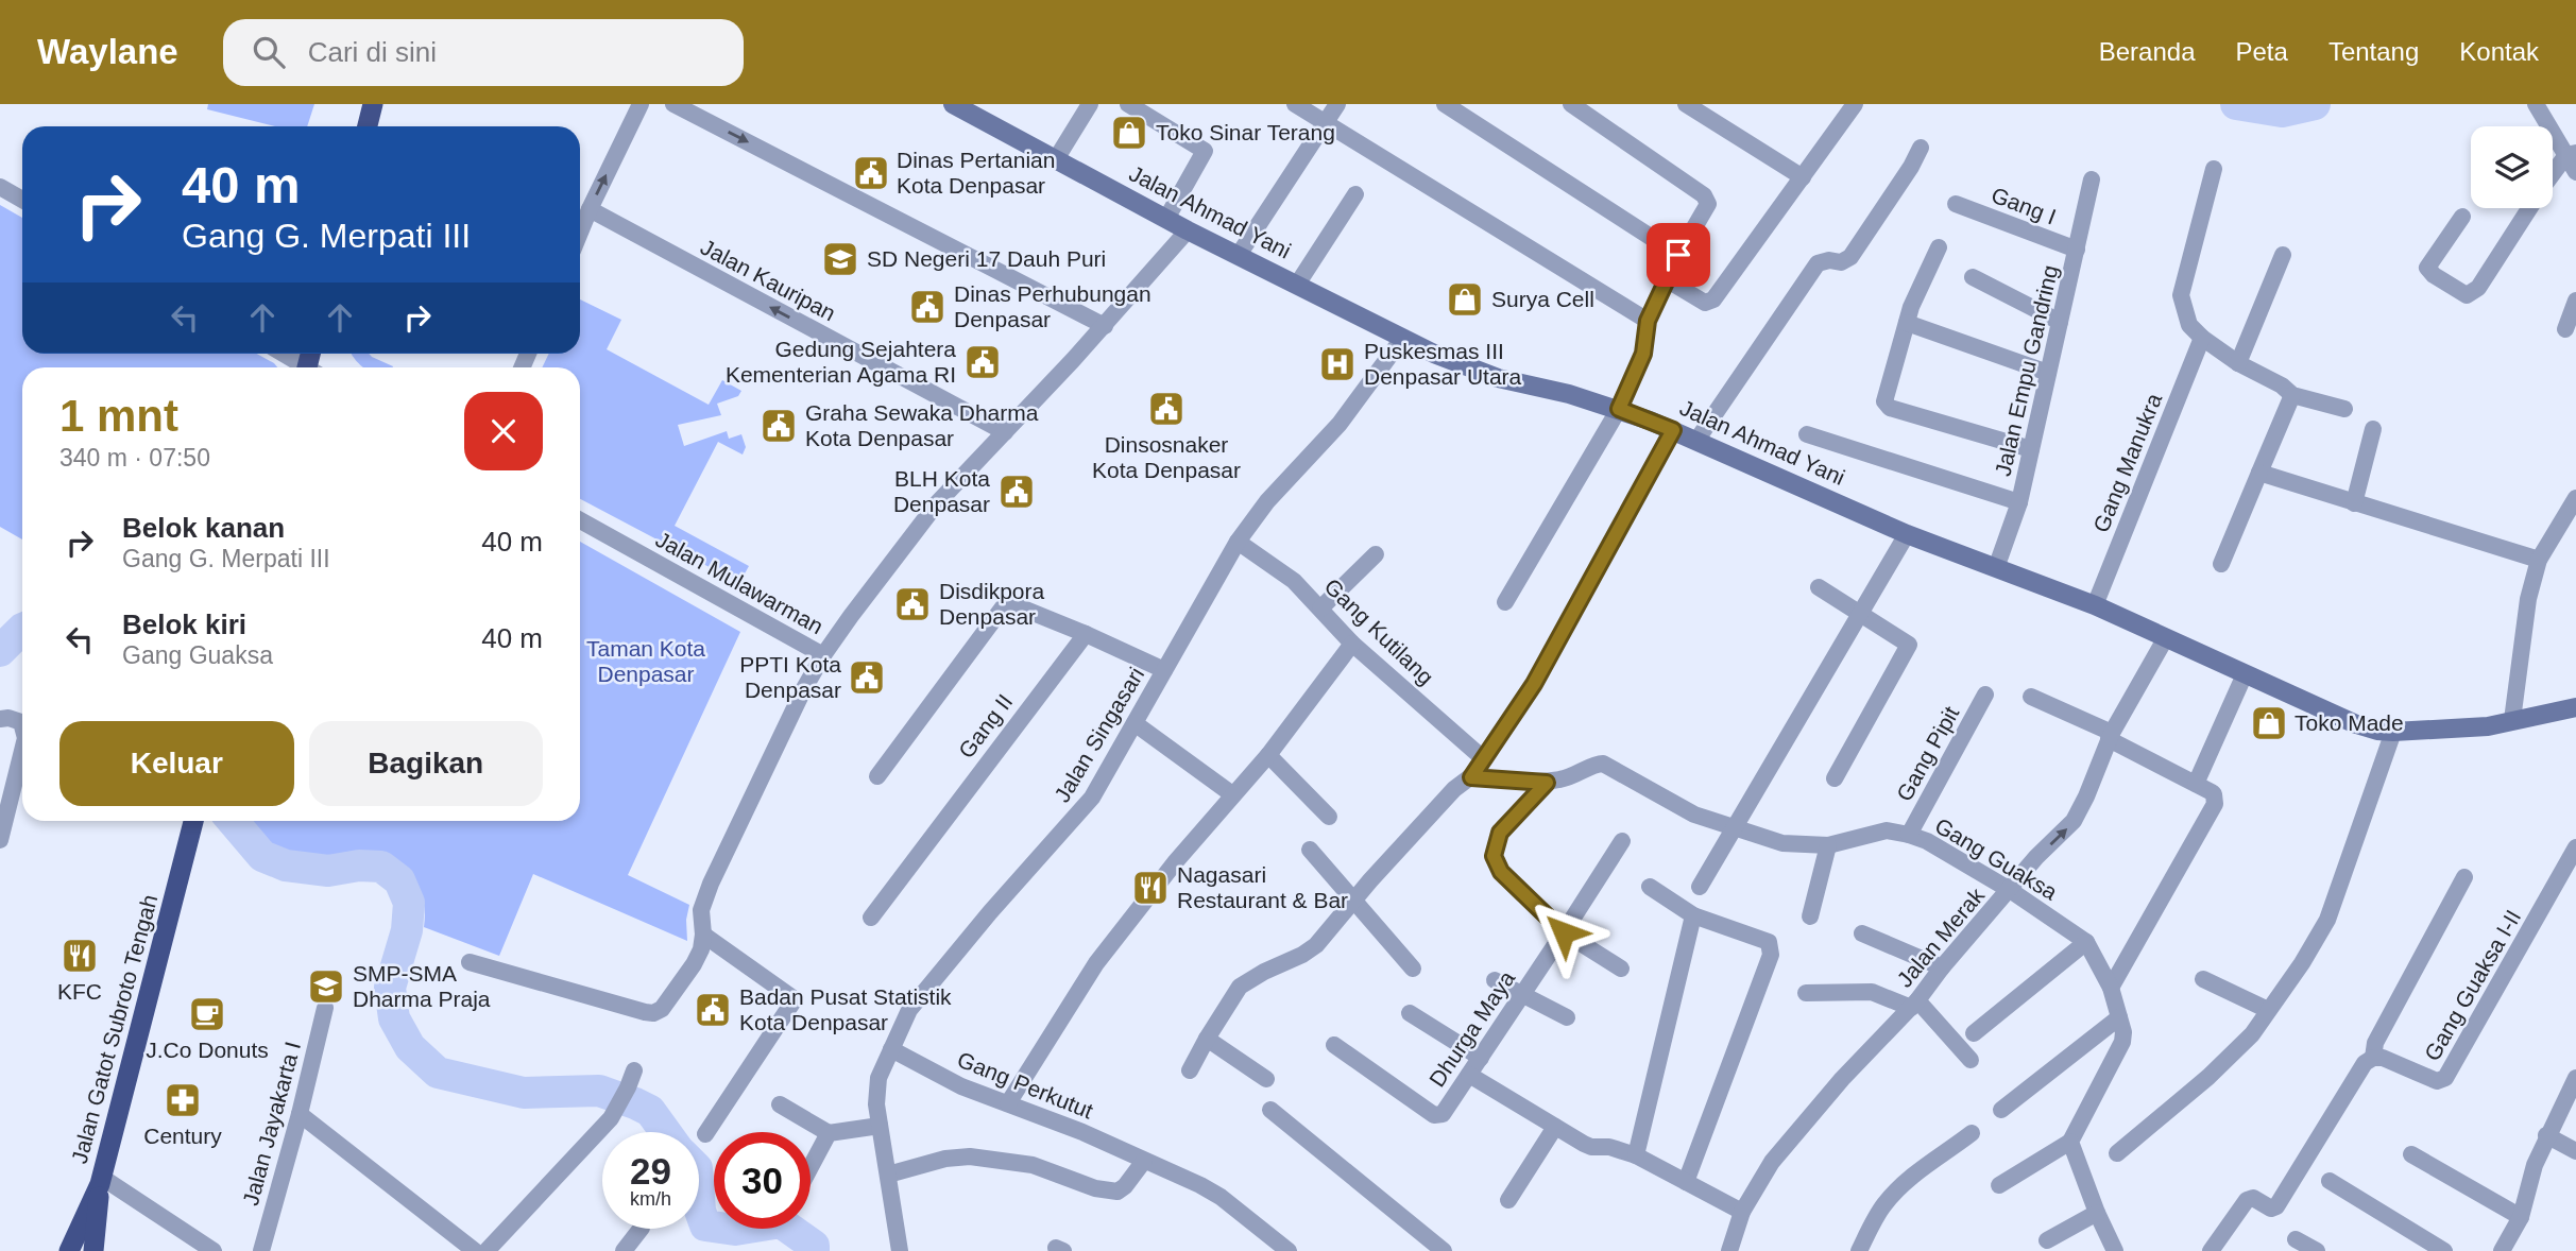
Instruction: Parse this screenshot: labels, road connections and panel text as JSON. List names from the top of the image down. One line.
{"streets":{"highway":["Jalan Gatot Subroto Tengah"],"main road":["Jalan Ahmad Yani"],"street":["Gang I","Jalan Kauripan","Jalan Empu Gandring","Gang Manukra","Jalan Mulawarman","Gang Kutilang","Gang II","Jalan Singasari","Gang Pipit","Gang Guaksa","Jalan Merak","Gang Guaksa I-II","Dhurga Maya","Gang Perkutut","Jalan Jayakarta I"]},"crossings":[["Gang I","Jalan Empu Gandring"],["Jalan Ahmad Yani","Jalan Empu Gandring"],["Jalan Ahmad Yani","Gang Manukra"],["Jalan Ahmad Yani","Jalan Mulawarman"],["Jalan Ahmad Yani","Jalan Singasari"],["Jalan Ahmad Yani","Jalan Merak"],["Jalan Kauripan","Jalan Mulawarman"],["Gang Kutilang","Jalan Singasari"],["Jalan Singasari","Gang Perkutut"],["Gang Pipit","Gang Guaksa"],["Gang Guaksa","Jalan Merak"]],"parks":["Taman Kota Denpasar"],"places":{"shop":["Toko Sinar Terang","Surya Cell","Toko Made"],"public building":["Dinas Pertanian Kota Denpasar","Dinas Perhubungan Denpasar","Gedung Sejahtera Kementerian Agama RI","Dinsosnaker Kota Denpasar","Graha Sewaka Dharma Kota Denpasar","BLH Kota Denpasar","Disdikpora Denpasar","PPTI Kota Denpasar","Badan Pusat Statistik Kota Denpasar"],"school or university":["SD Negeri 17 Dauh Puri","SMP-SMA Dharma Praja"],"hospital":["Puskesmas III Denpasar Utara"],"restaurant":["Nagasari Restaurant & Bar","KFC"],"cafe":["J.Co Donuts"],"pharmacy":["Century"]},"page":{"header":"Waylane","search":"Cari di sini","nav":["Beranda","Peta","Tentang","Kontak"],"turn":["40 m","Gang G. Merpati III"],"heading":["1 mnt","340 m · 07:50"],"list":[{"name":"Belok kanan","note":"Gang G. Merpati III","value":"40 m"},{"name":"Belok kiri","note":"Gang Guaksa","value":"40 m"}],"buttons":["Keluar","Bagikan"],"speed":"29 km/h","limit":"30"}}
